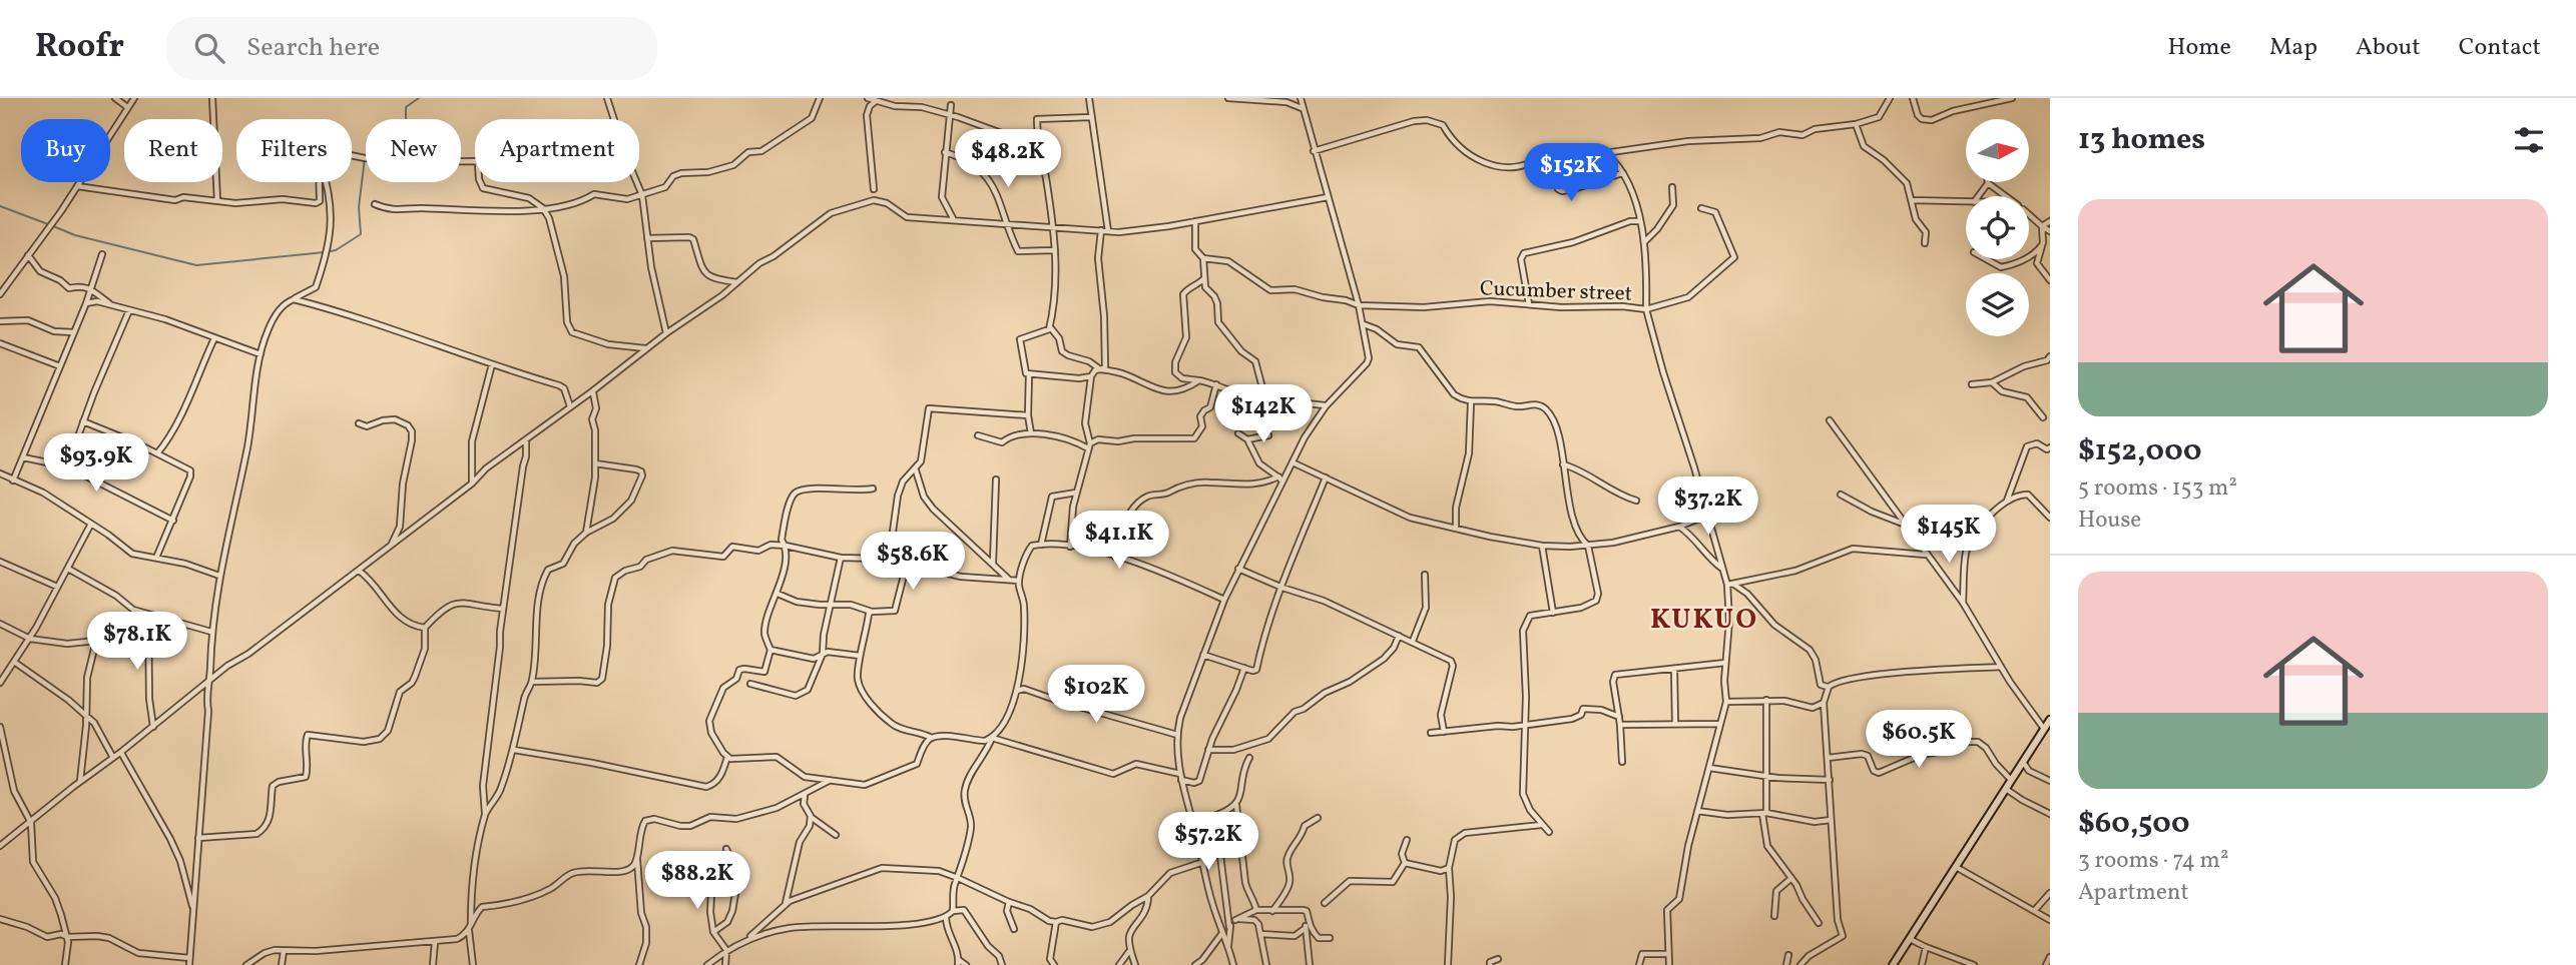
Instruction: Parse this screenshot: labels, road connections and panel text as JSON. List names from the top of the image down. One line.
{"streets":{"street":["Cucumber street"]},"districts":["KUKUO"],"north":"right","page":{"header":"Roofr","search":"Search here","nav":["Home","Map","About","Contact"],"heading":"13 homes","chip":["Buy","Rent","Filters","New","Apartment"],"price":["$48.2K","$152K","$142K","$93.9K","$37.2K","$145K","$41.1K","$58.6K","$78.1K","$102K","$60.5K","$57.2K","$88.2K"],"list":[{"name":"$152,000","note":"5 rooms · 153 m² · House"},{"name":"$60,500","note":"3 rooms · 74 m² · Apartment"}]}}
